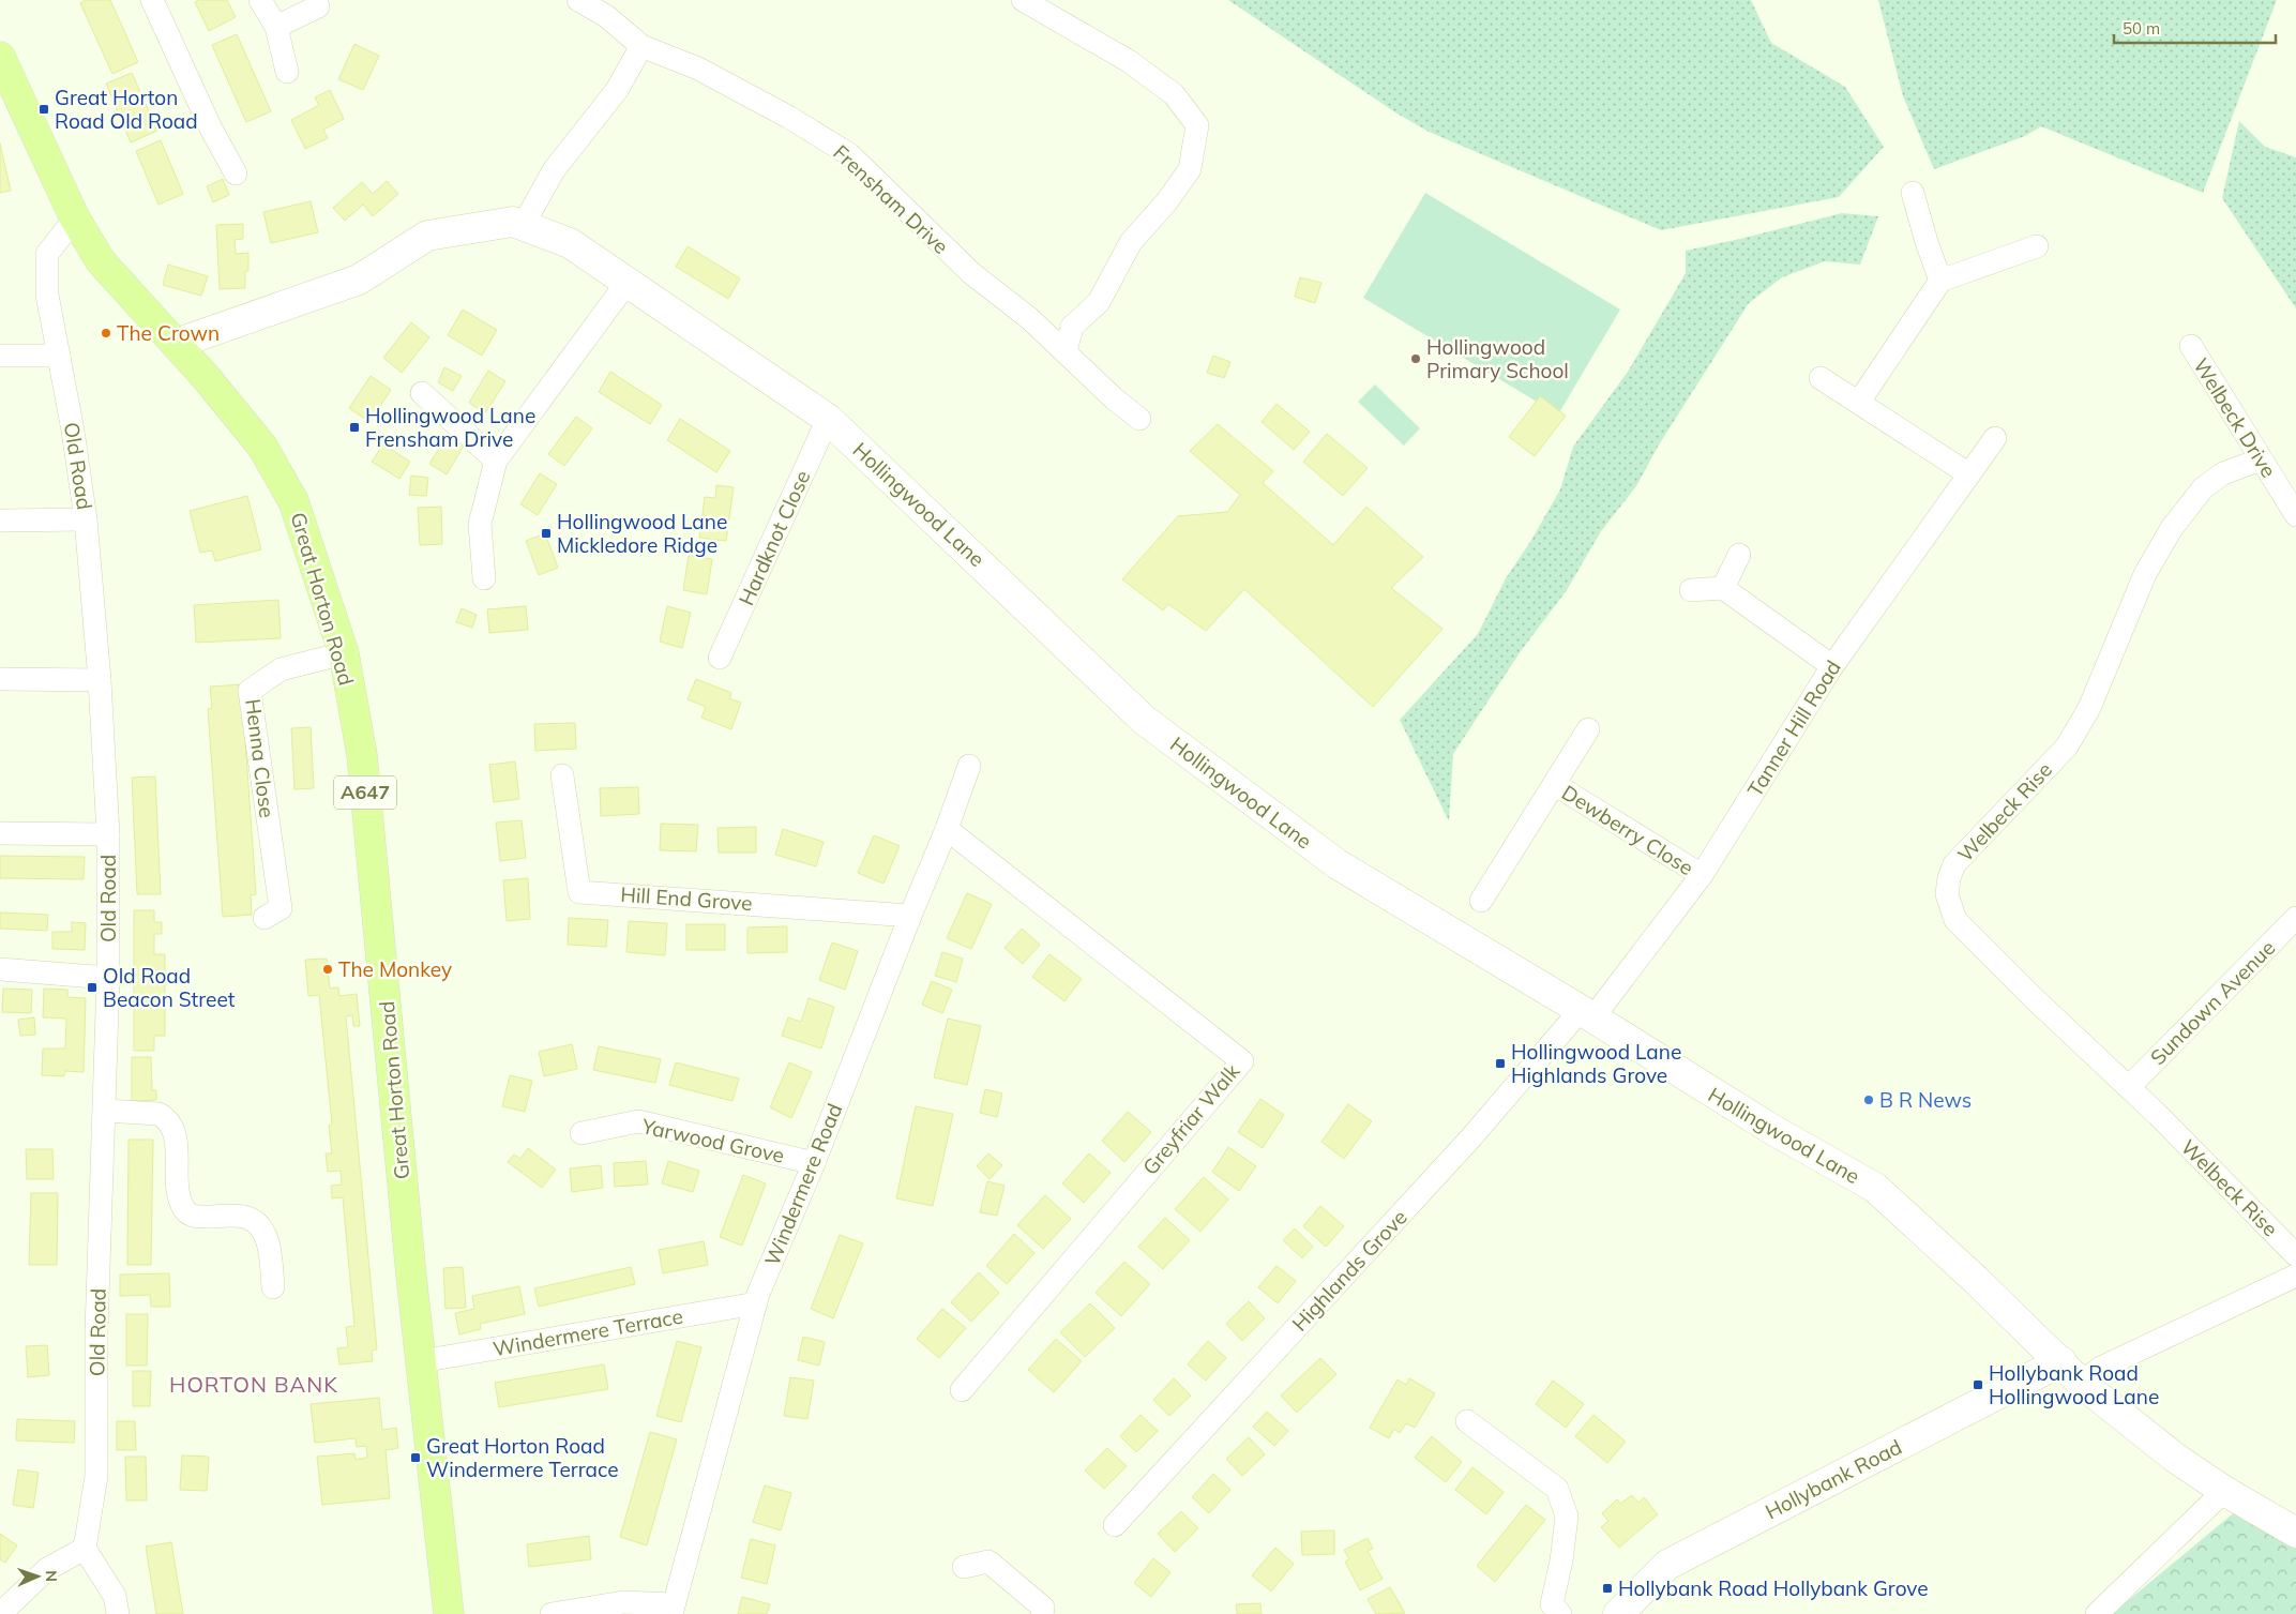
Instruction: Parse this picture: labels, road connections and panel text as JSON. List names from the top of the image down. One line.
{"streets":{"main road":["Great Horton Road","A647"],"street":["Frensham Drive","Welbeck Drive","Old Road","Hollingwood Lane","Hardknot Close","Tanner Hill Road","Henna Close","Welbeck Rise","Dewberry Close","Hill End Grove","Sundown Avenue","Greyfriar Walk","Yarwood Grove","Windermere Road","Highlands Grove","Windermere Terrace","Hollybank Road"]},"crossings":[["Welbeck Drive","Welbeck Rise"],["Old Road","Great Horton Road"],["Hollingwood Lane","Hardknot Close"],["Hollingwood Lane","Great Horton Road"],["Hollingwood Lane","Tanner Hill Road"],["Hollingwood Lane","Highlands Grove"],["Hollingwood Lane","Hollybank Road"],["Great Horton Road","Henna Close"],["Great Horton Road","Windermere Terrace"],["Tanner Hill Road","Dewberry Close"],["Tanner Hill Road","Highlands Grove"],["Welbeck Rise","Sundown Avenue"],["Hill End Grove","Windermere Road"],["Greyfriar Walk","Windermere Road"],["Yarwood Grove","Windermere Road"],["Windermere Road","Windermere Terrace"]],"districts":["HORTON BANK"],"places":{"transit":["Great Horton Road Old Road","Hollingwood Lane Frensham Drive","Hollingwood Lane Mickledore Ridge","Old Road Beacon Street","Hollingwood Lane Highlands Grove","Hollybank Road Hollingwood Lane","Great Horton Road Windermere Terrace","Hollybank Road Hollybank Grove"],"other":["The Crown","Hollingwood Primary School","The Monkey","B R News"]},"scale_bar":"50 m","north":"right"}
